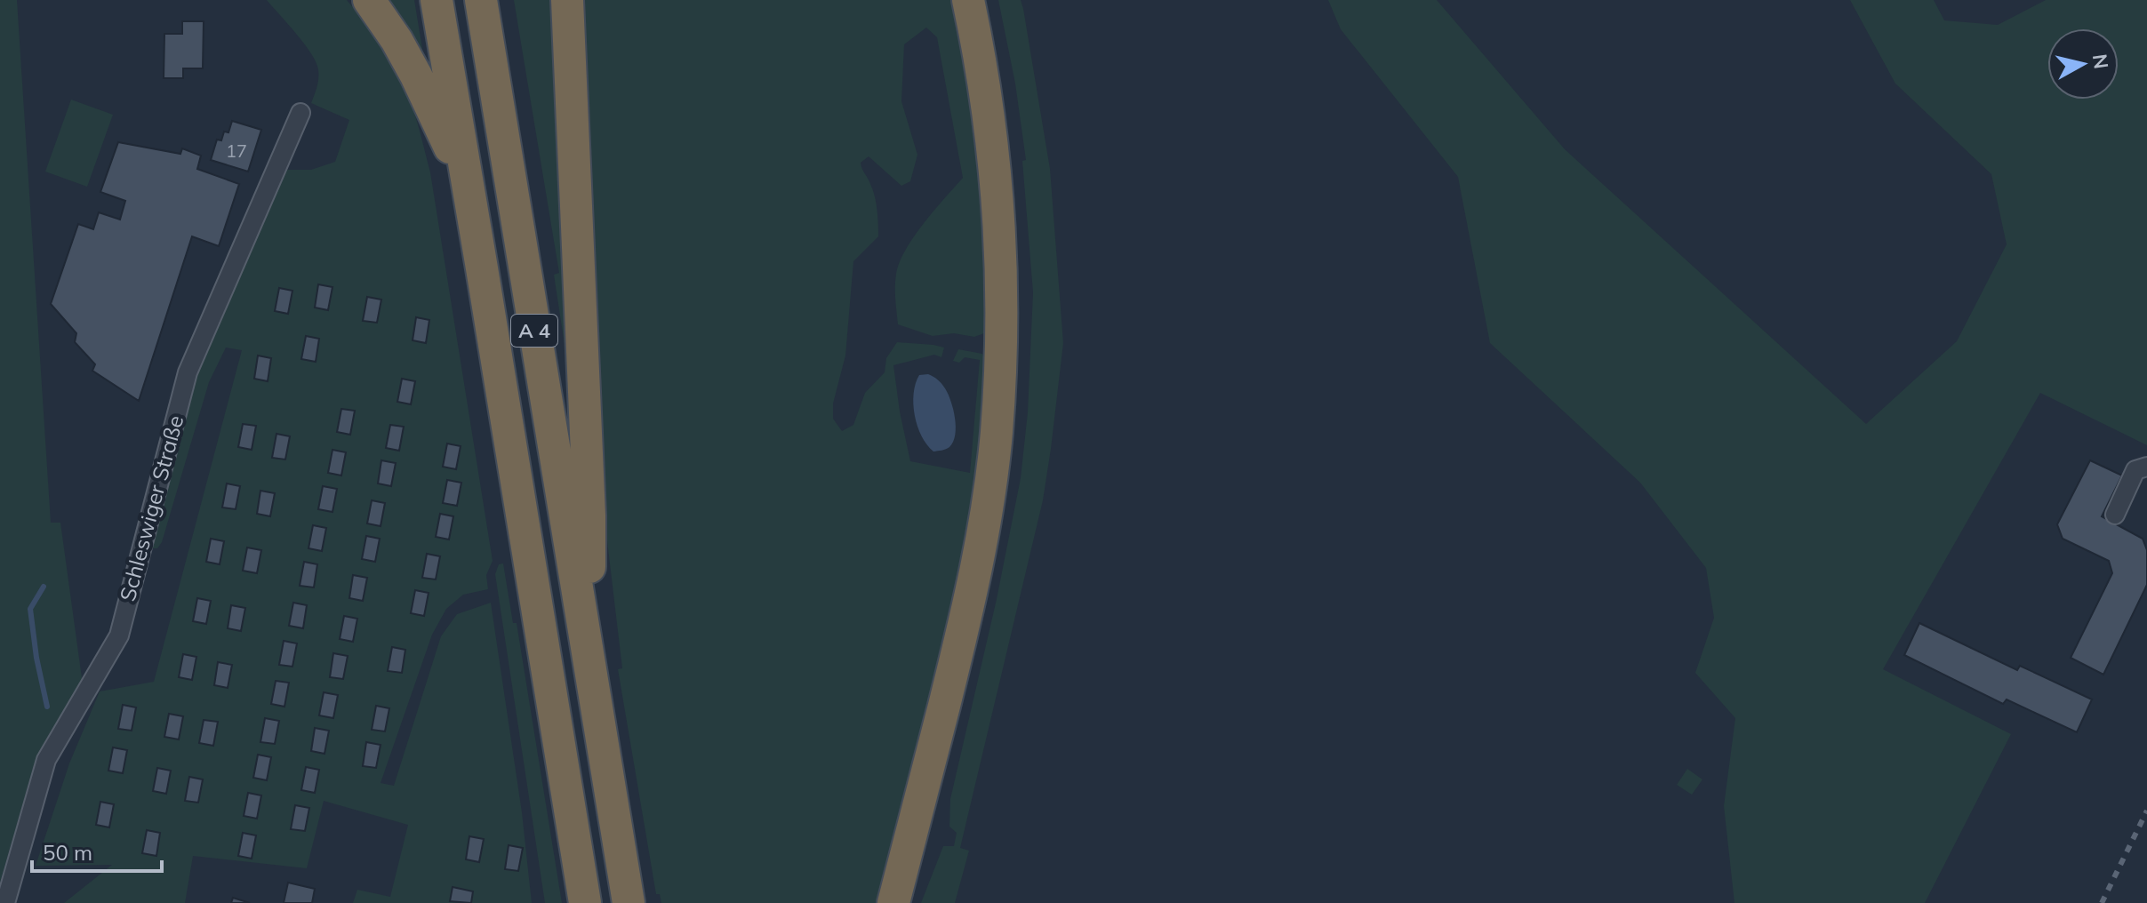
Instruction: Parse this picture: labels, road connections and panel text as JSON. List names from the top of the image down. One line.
{"streets":{"highway":["A 4"],"street":["Schleswiger Straße"]},"house_numbers":["17"],"scale_bar":"50 m","north":"right"}
